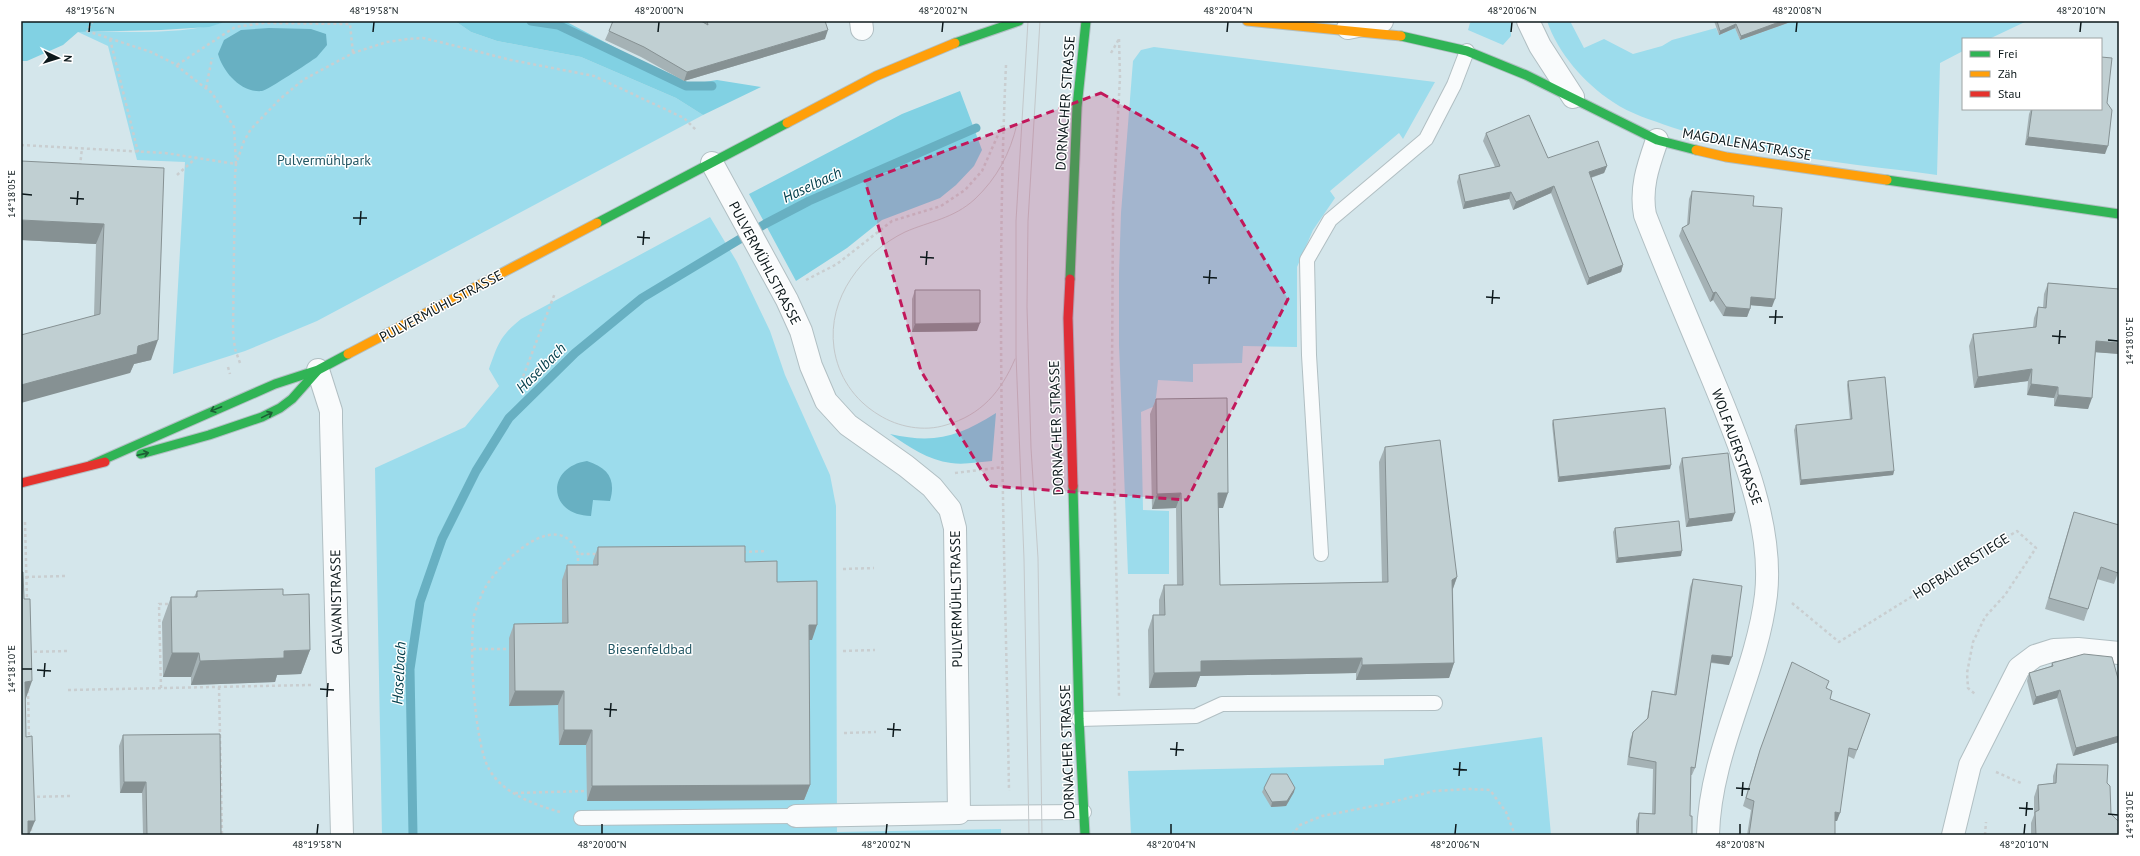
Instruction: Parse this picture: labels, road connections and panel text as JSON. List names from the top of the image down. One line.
{"streets":{"street":["DORNACHER STRASSE","MAGDALENASTRASSE","PULVERMÜHLSTRASSE","WOLFAUERSTRASSE","GALVANISTRASSE"],"path":["HOFBAUERSTIEGE"]},"crossings":[["MAGDALENASTRASSE","WOLFAUERSTRASSE"],["PULVERMÜHLSTRASSE","GALVANISTRASSE"]],"water":["Haselbach"],"parks":["Pulvermühlpark","Biesenfeldbad"],"legend":["Frei","Zäh","Stau"],"north":"right","coordinates":["48°19'56\"N","48°19'58\"N","48°20'00\"N","48°20'02\"N","48°20'04\"N","48°20'06\"N","48°20'08\"N","48°20'10\"N","14°18'05\"E","14°18'10\"E"]}
